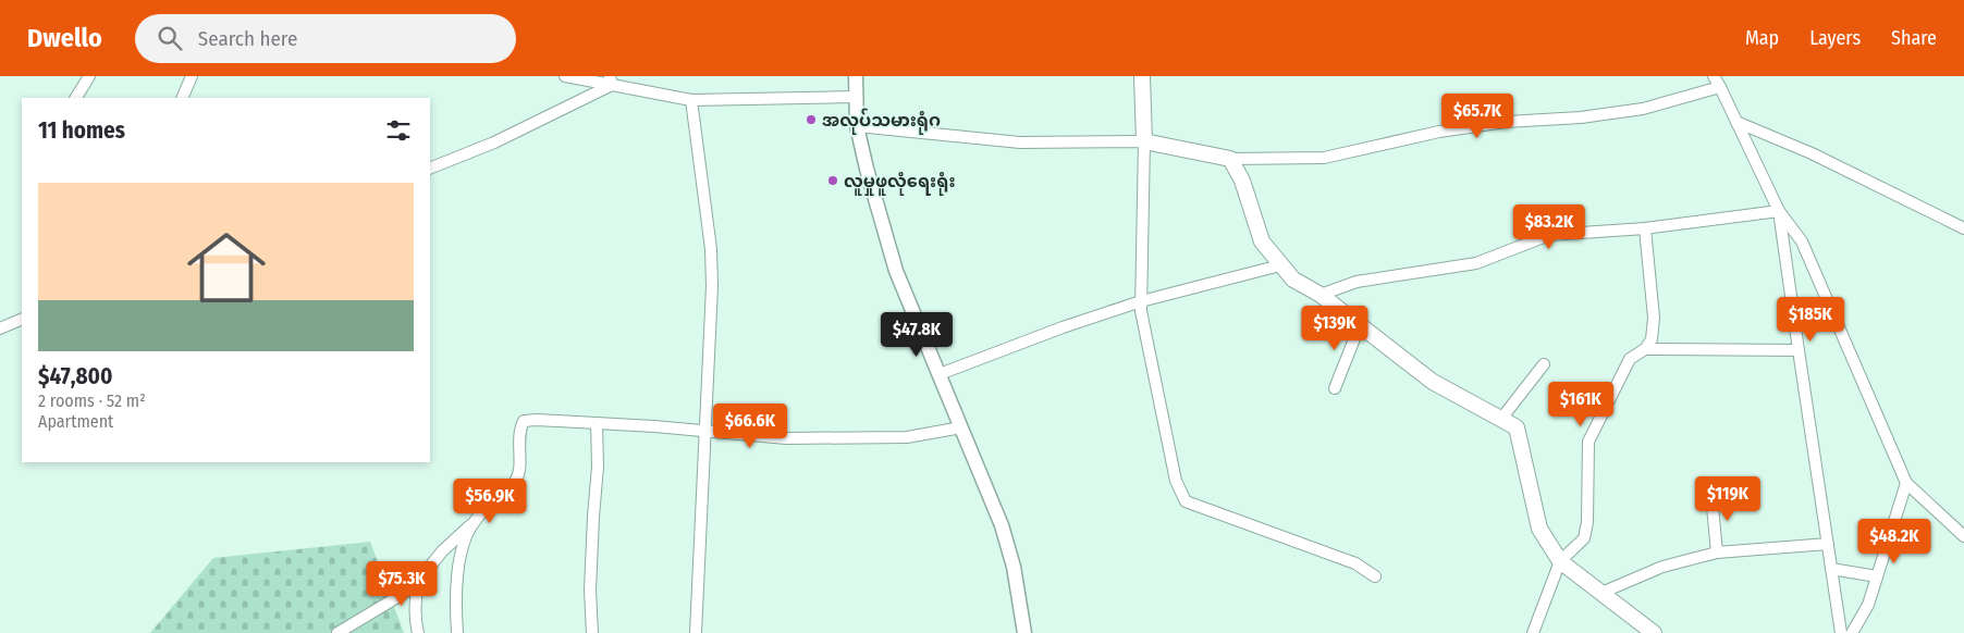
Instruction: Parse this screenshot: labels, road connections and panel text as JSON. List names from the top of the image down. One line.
{"places":["အလုပ်သမားရုံဂ","လူမှုဖူလုံရေးရုံး"],"page":{"header":"Dwello","search":"Search here","nav":["Map","Layers","Share"],"price":["$65.7K","$83.2K","$185K","$139K","$47.8K","$161K","$66.6K","$119K","$56.9K","$48.2K","$75.3K"],"heading":"11 homes","list":[{"name":"$47,800","note":"2 rooms · 52 m² · Apartment"}]}}
